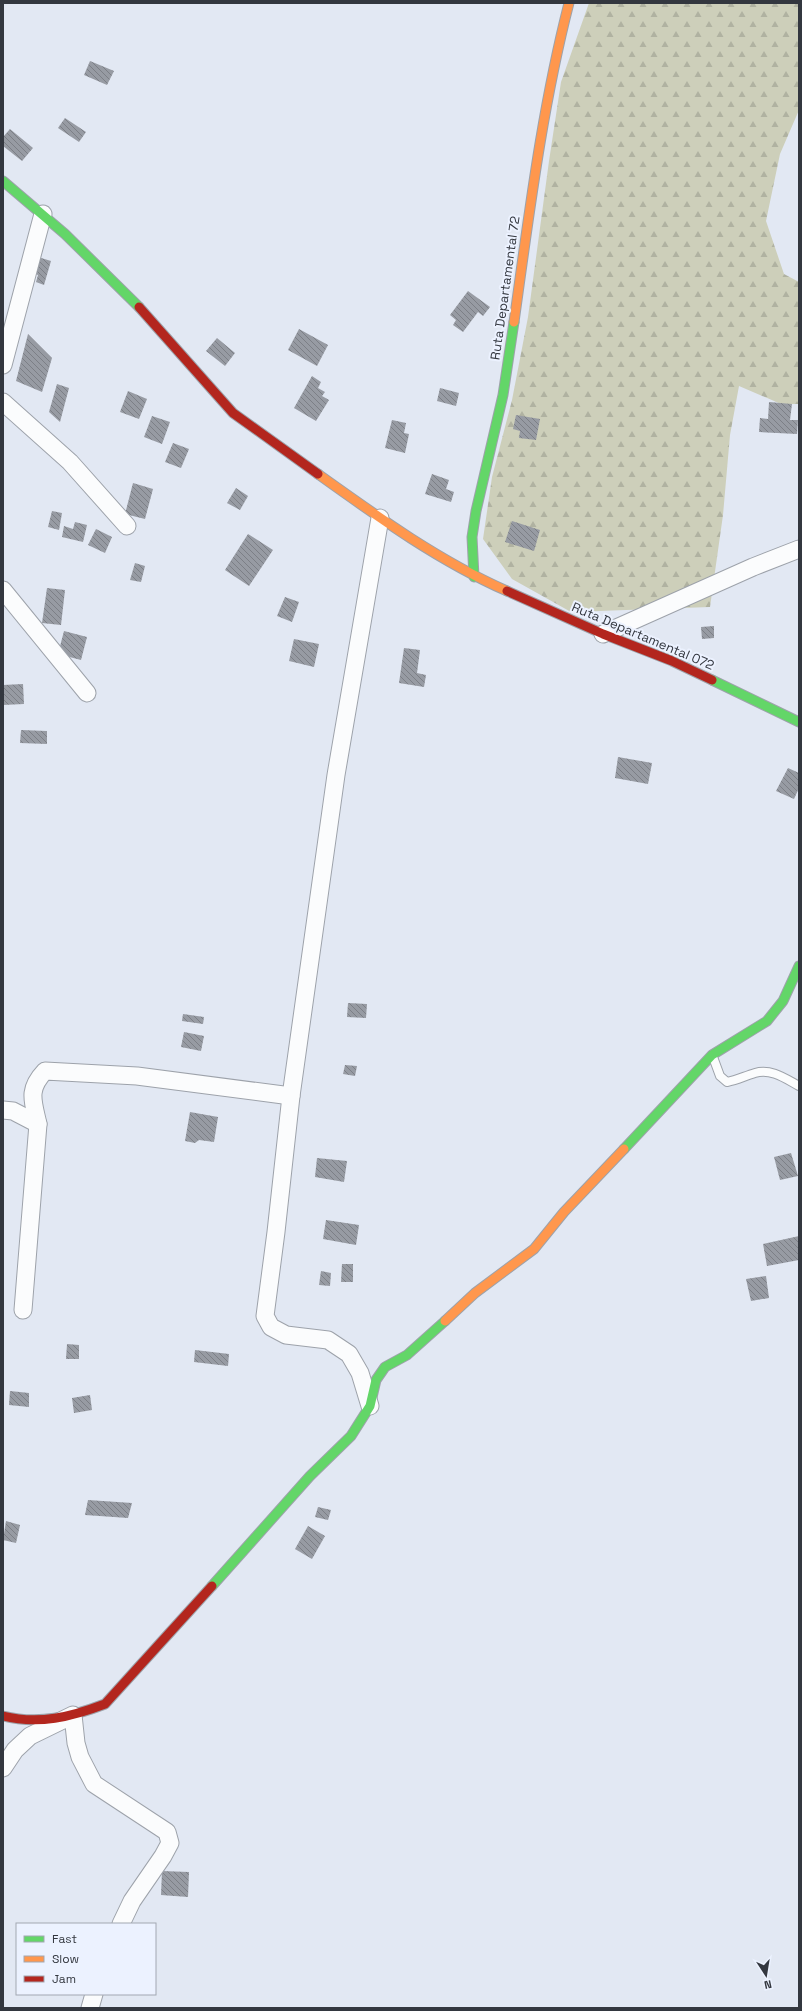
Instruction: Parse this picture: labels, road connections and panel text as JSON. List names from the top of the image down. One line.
{"streets":{"main road":["Ruta Departamental 72","Ruta Departamental 072"]},"crossings":[["Ruta Departamental 72","Ruta Departamental 072"]],"legend":["Fast","Slow","Jam"],"north":"bottom"}
